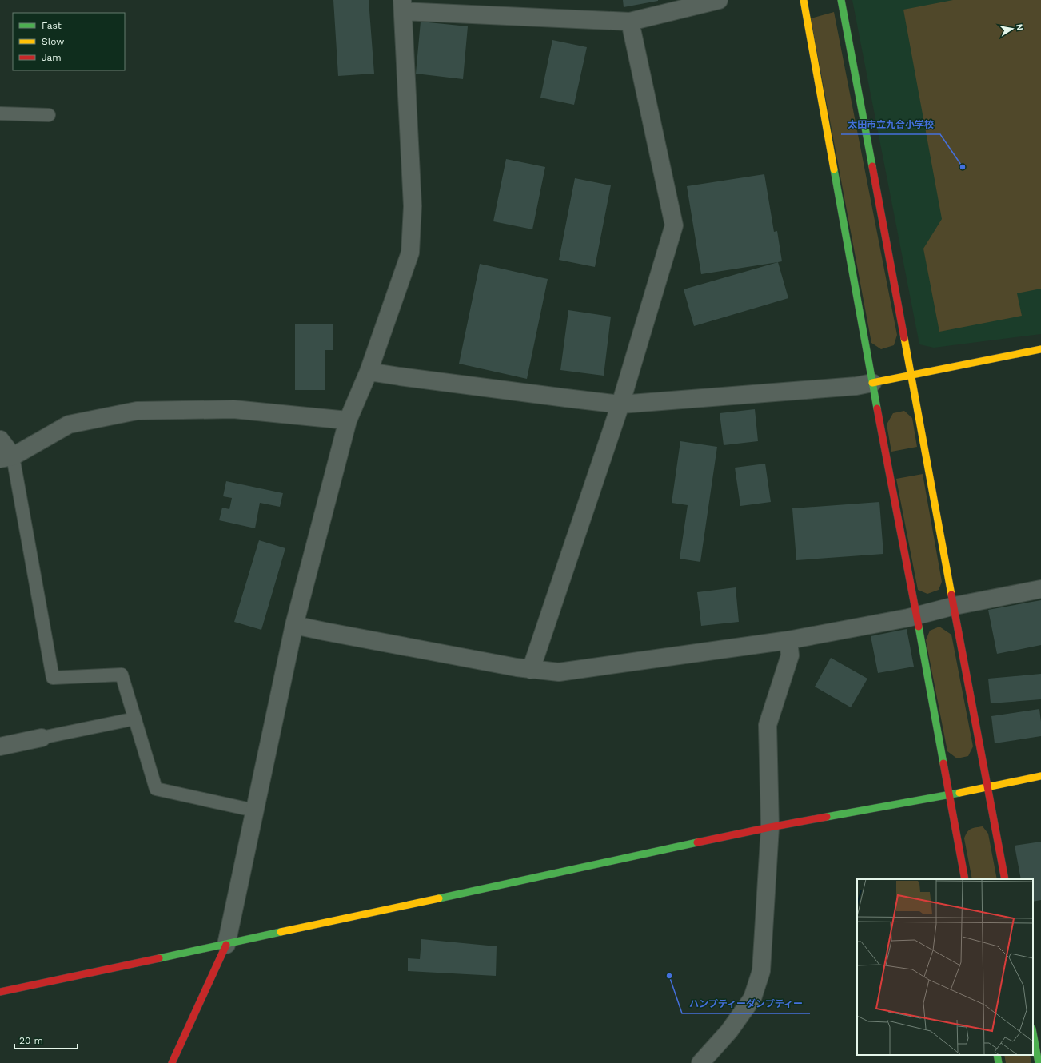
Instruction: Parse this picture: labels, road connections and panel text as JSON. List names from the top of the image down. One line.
{"places":["太田市立九合小学校","ハンプティーダンプティー"],"legend":["Fast","Slow","Jam"],"scale_bar":"20 m","north":"right"}
